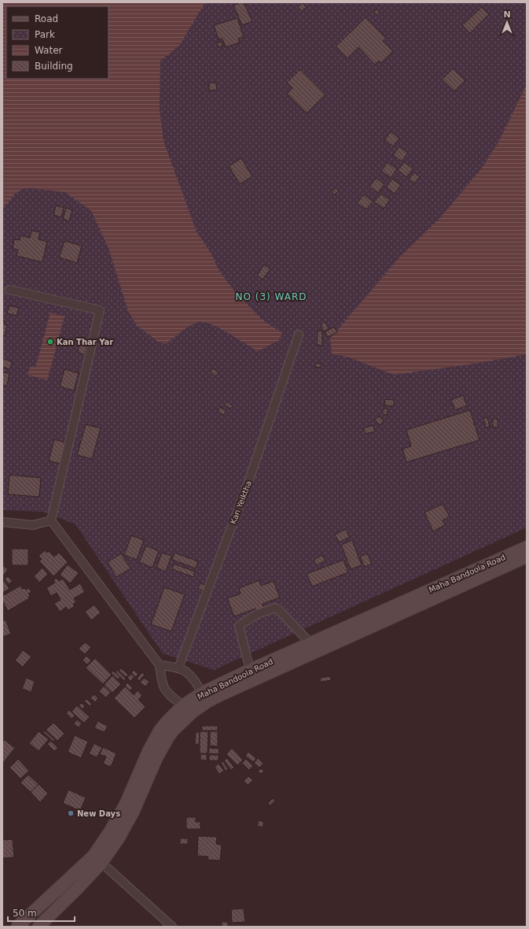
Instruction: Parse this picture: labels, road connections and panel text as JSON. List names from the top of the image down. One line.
{"streets":{"main road":["Maha Bandoola Road"],"street":["Kan Yeiktha"]},"districts":["NO (3) WARD"],"places":["Kan Thar Yar","New Days"],"legend":["Road","Park","Water","Building"],"scale_bar":"50 m","north":"top"}
